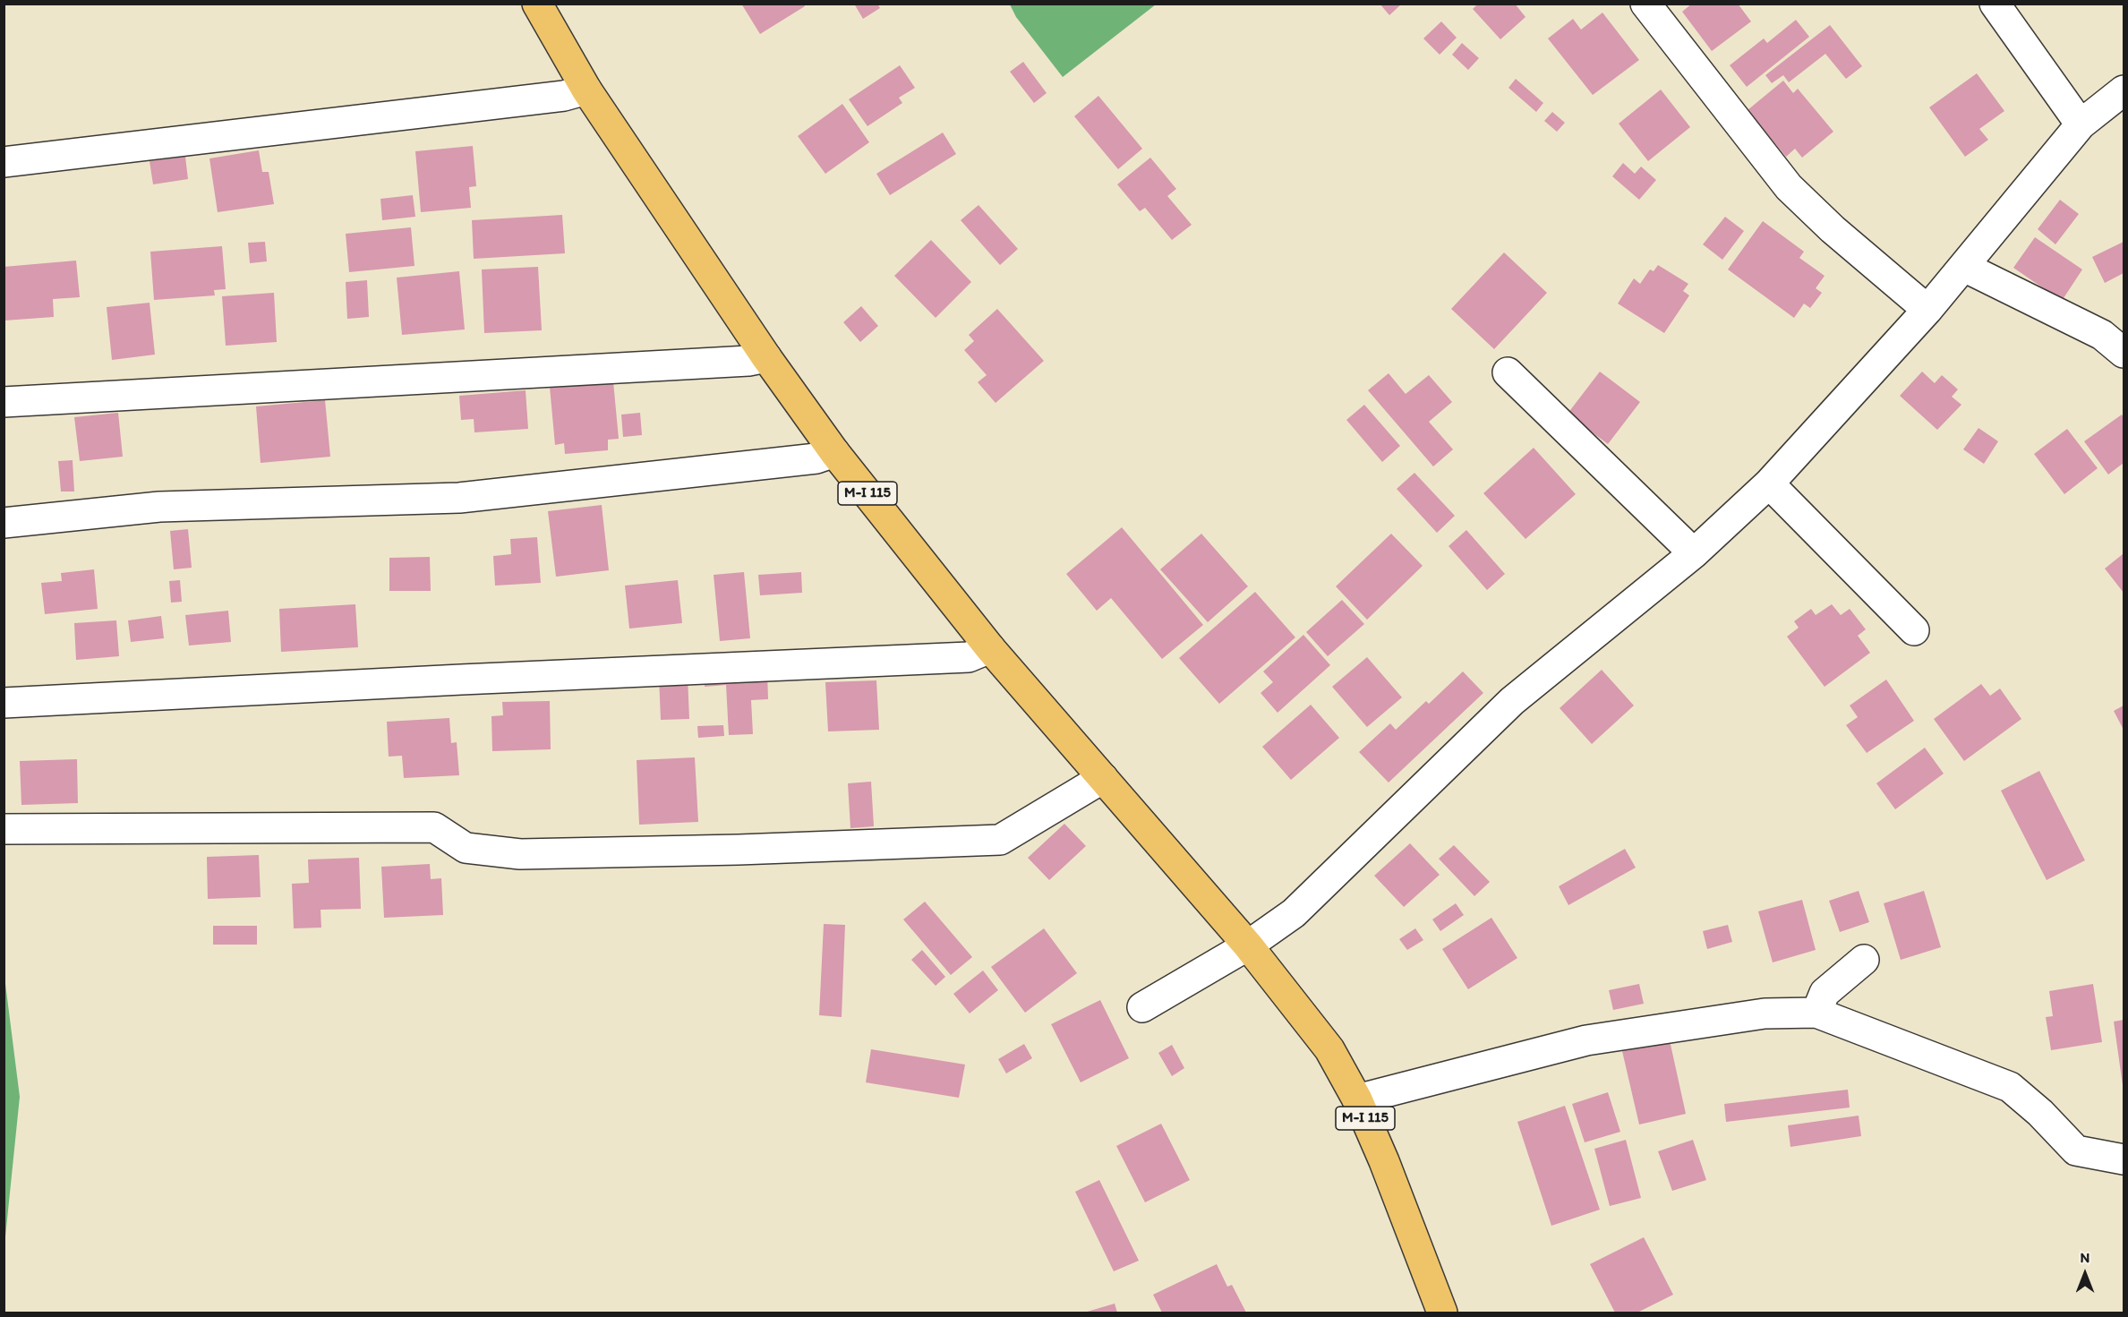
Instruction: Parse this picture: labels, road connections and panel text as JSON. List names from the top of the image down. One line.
{"streets":{"main road":["M-I 115"]},"north":"top"}
